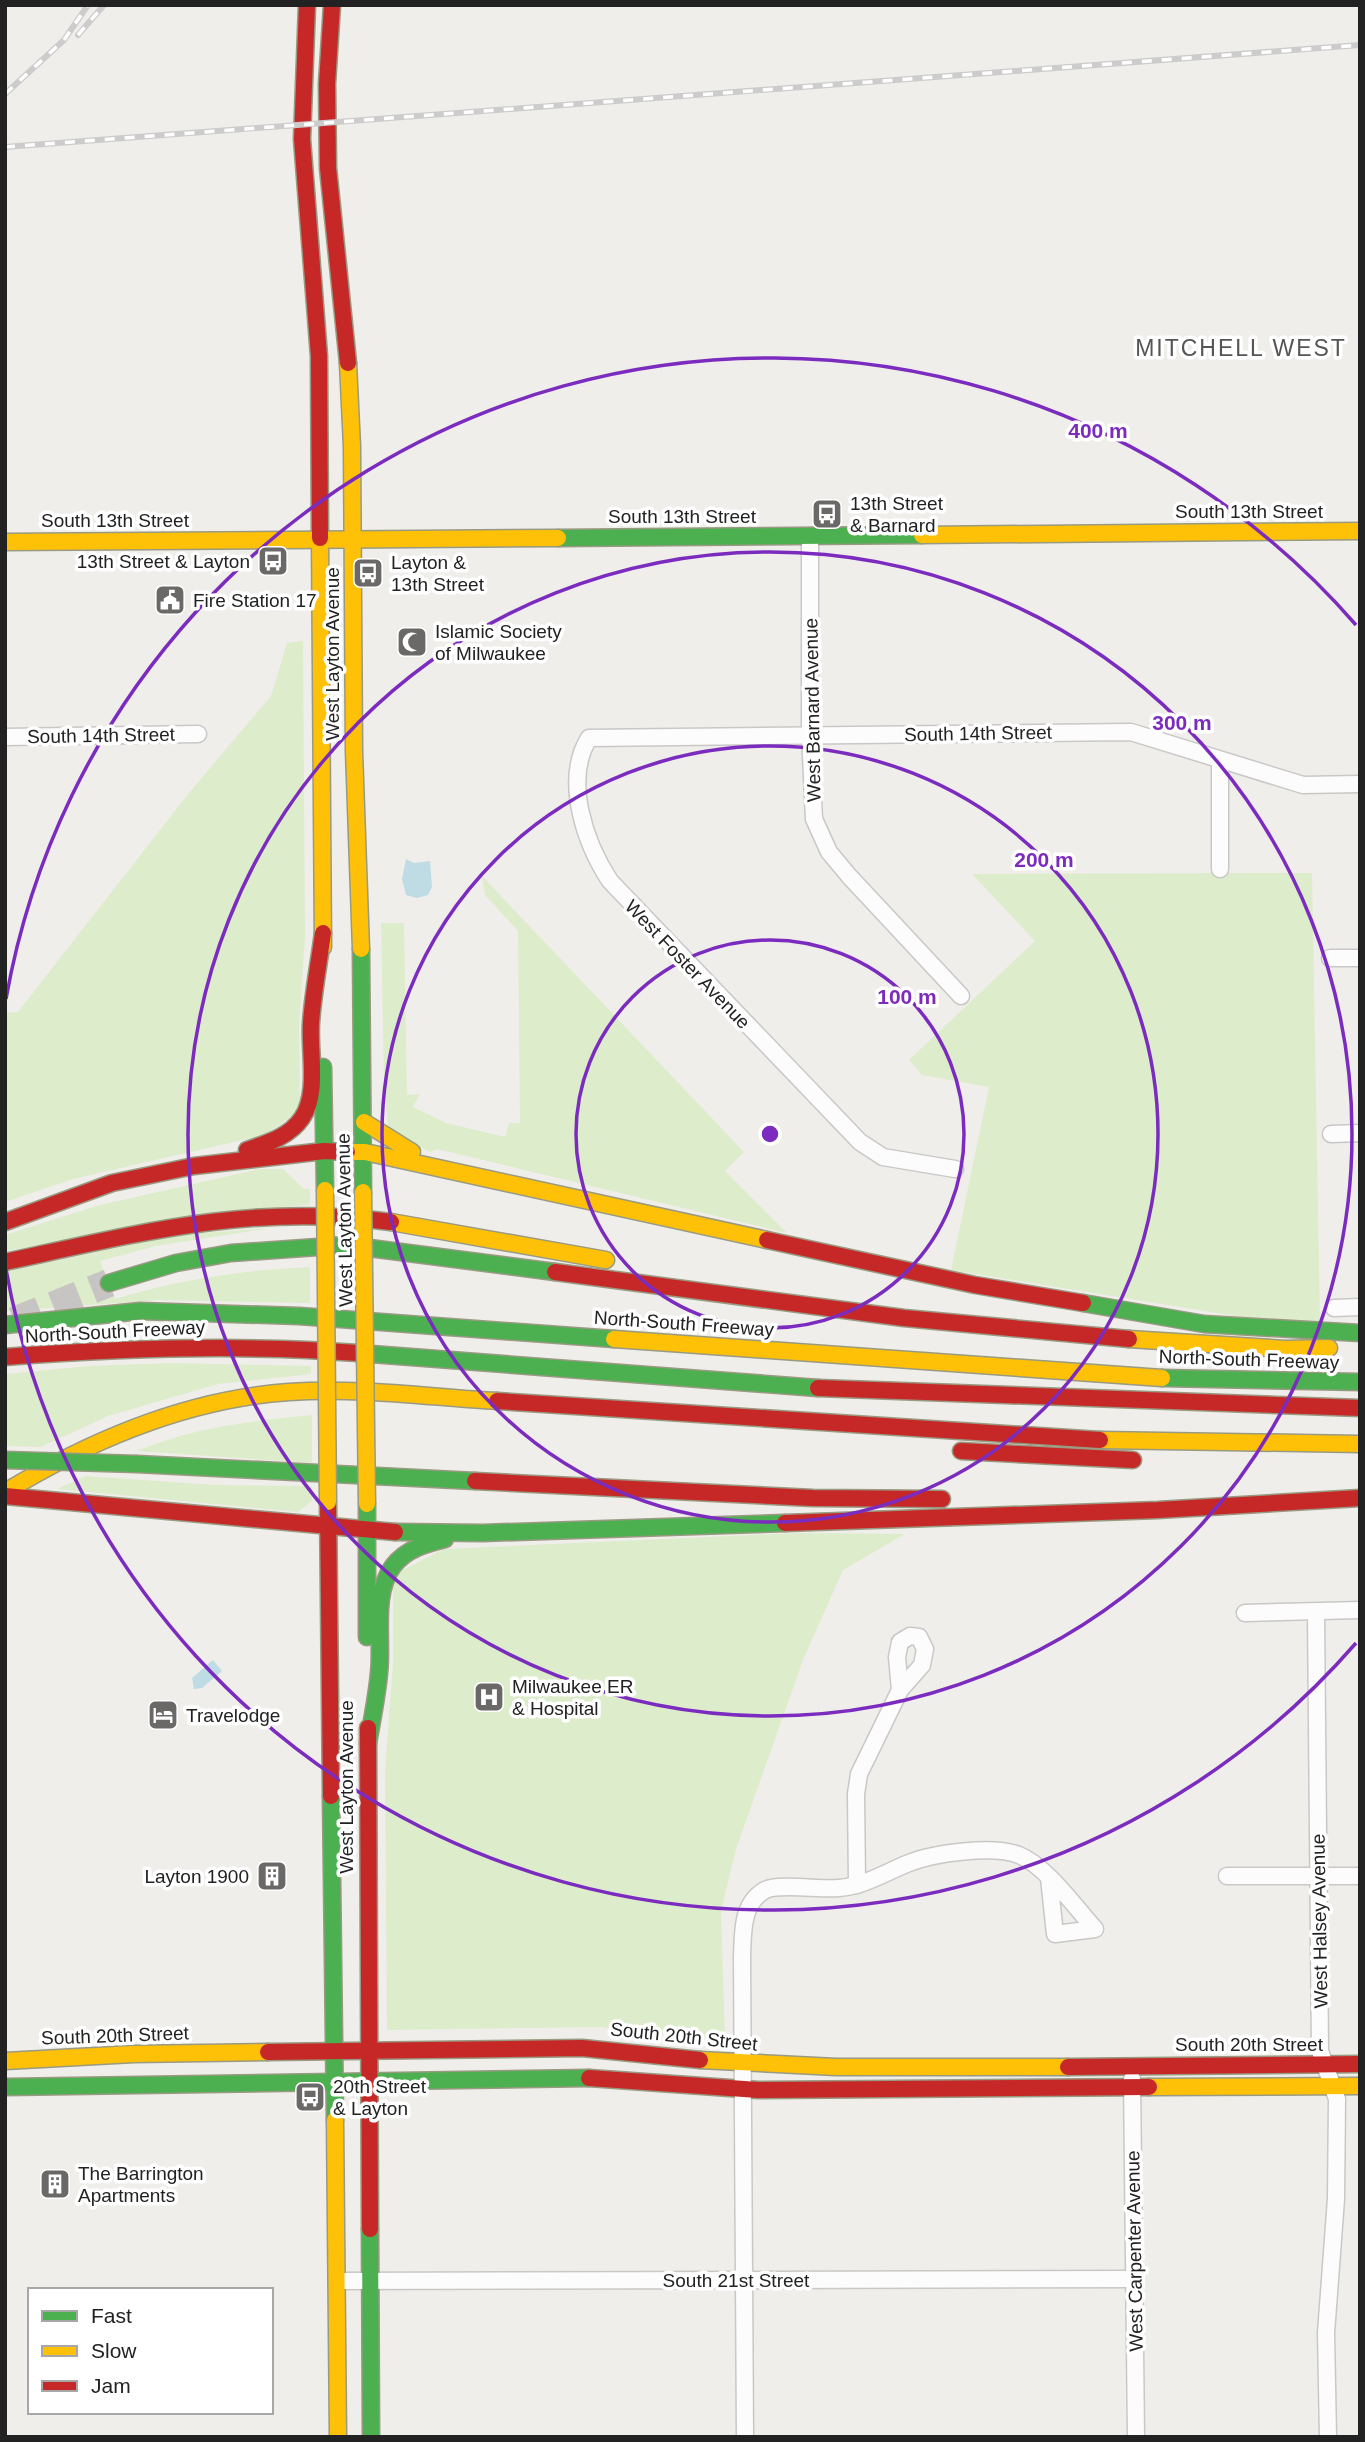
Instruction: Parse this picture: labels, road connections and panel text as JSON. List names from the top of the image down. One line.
{"streets":{"main road":["South 13th Street","West Layton Avenue","North-South Freeway","South 20th Street"],"street":["West Barnard Avenue","South 14th Street","West Foster Avenue","West Halsey Avenue","West Carpenter Avenue","South 21st Street"]},"crossings":[["South 13th Street","West Layton Avenue"],["South 13th Street","West Barnard Avenue"],["West Layton Avenue","South 20th Street"],["West Layton Avenue","South 21st Street"],["West Barnard Avenue","South 14th Street"],["South 14th Street","West Foster Avenue"],["West Halsey Avenue","South 20th Street"],["South 20th Street","West Carpenter Avenue"],["West Carpenter Avenue","South 21st Street"]],"districts":["MITCHELL WEST"],"places":{"bus stop":["13th Street & Barnard","13th Street & Layton","Layton & 13th Street","20th Street & Layton"],"public building":["Fire Station 17"],"mosque":["Islamic Society of Milwaukee"],"hospital":["Milwaukee ER & Hospital"],"hotel":["Travelodge"],"building":["Layton 1900","The Barrington Apartments"]},"legend":["Fast","Slow","Jam"],"rings":["400 m","300 m","200 m","100 m"]}
